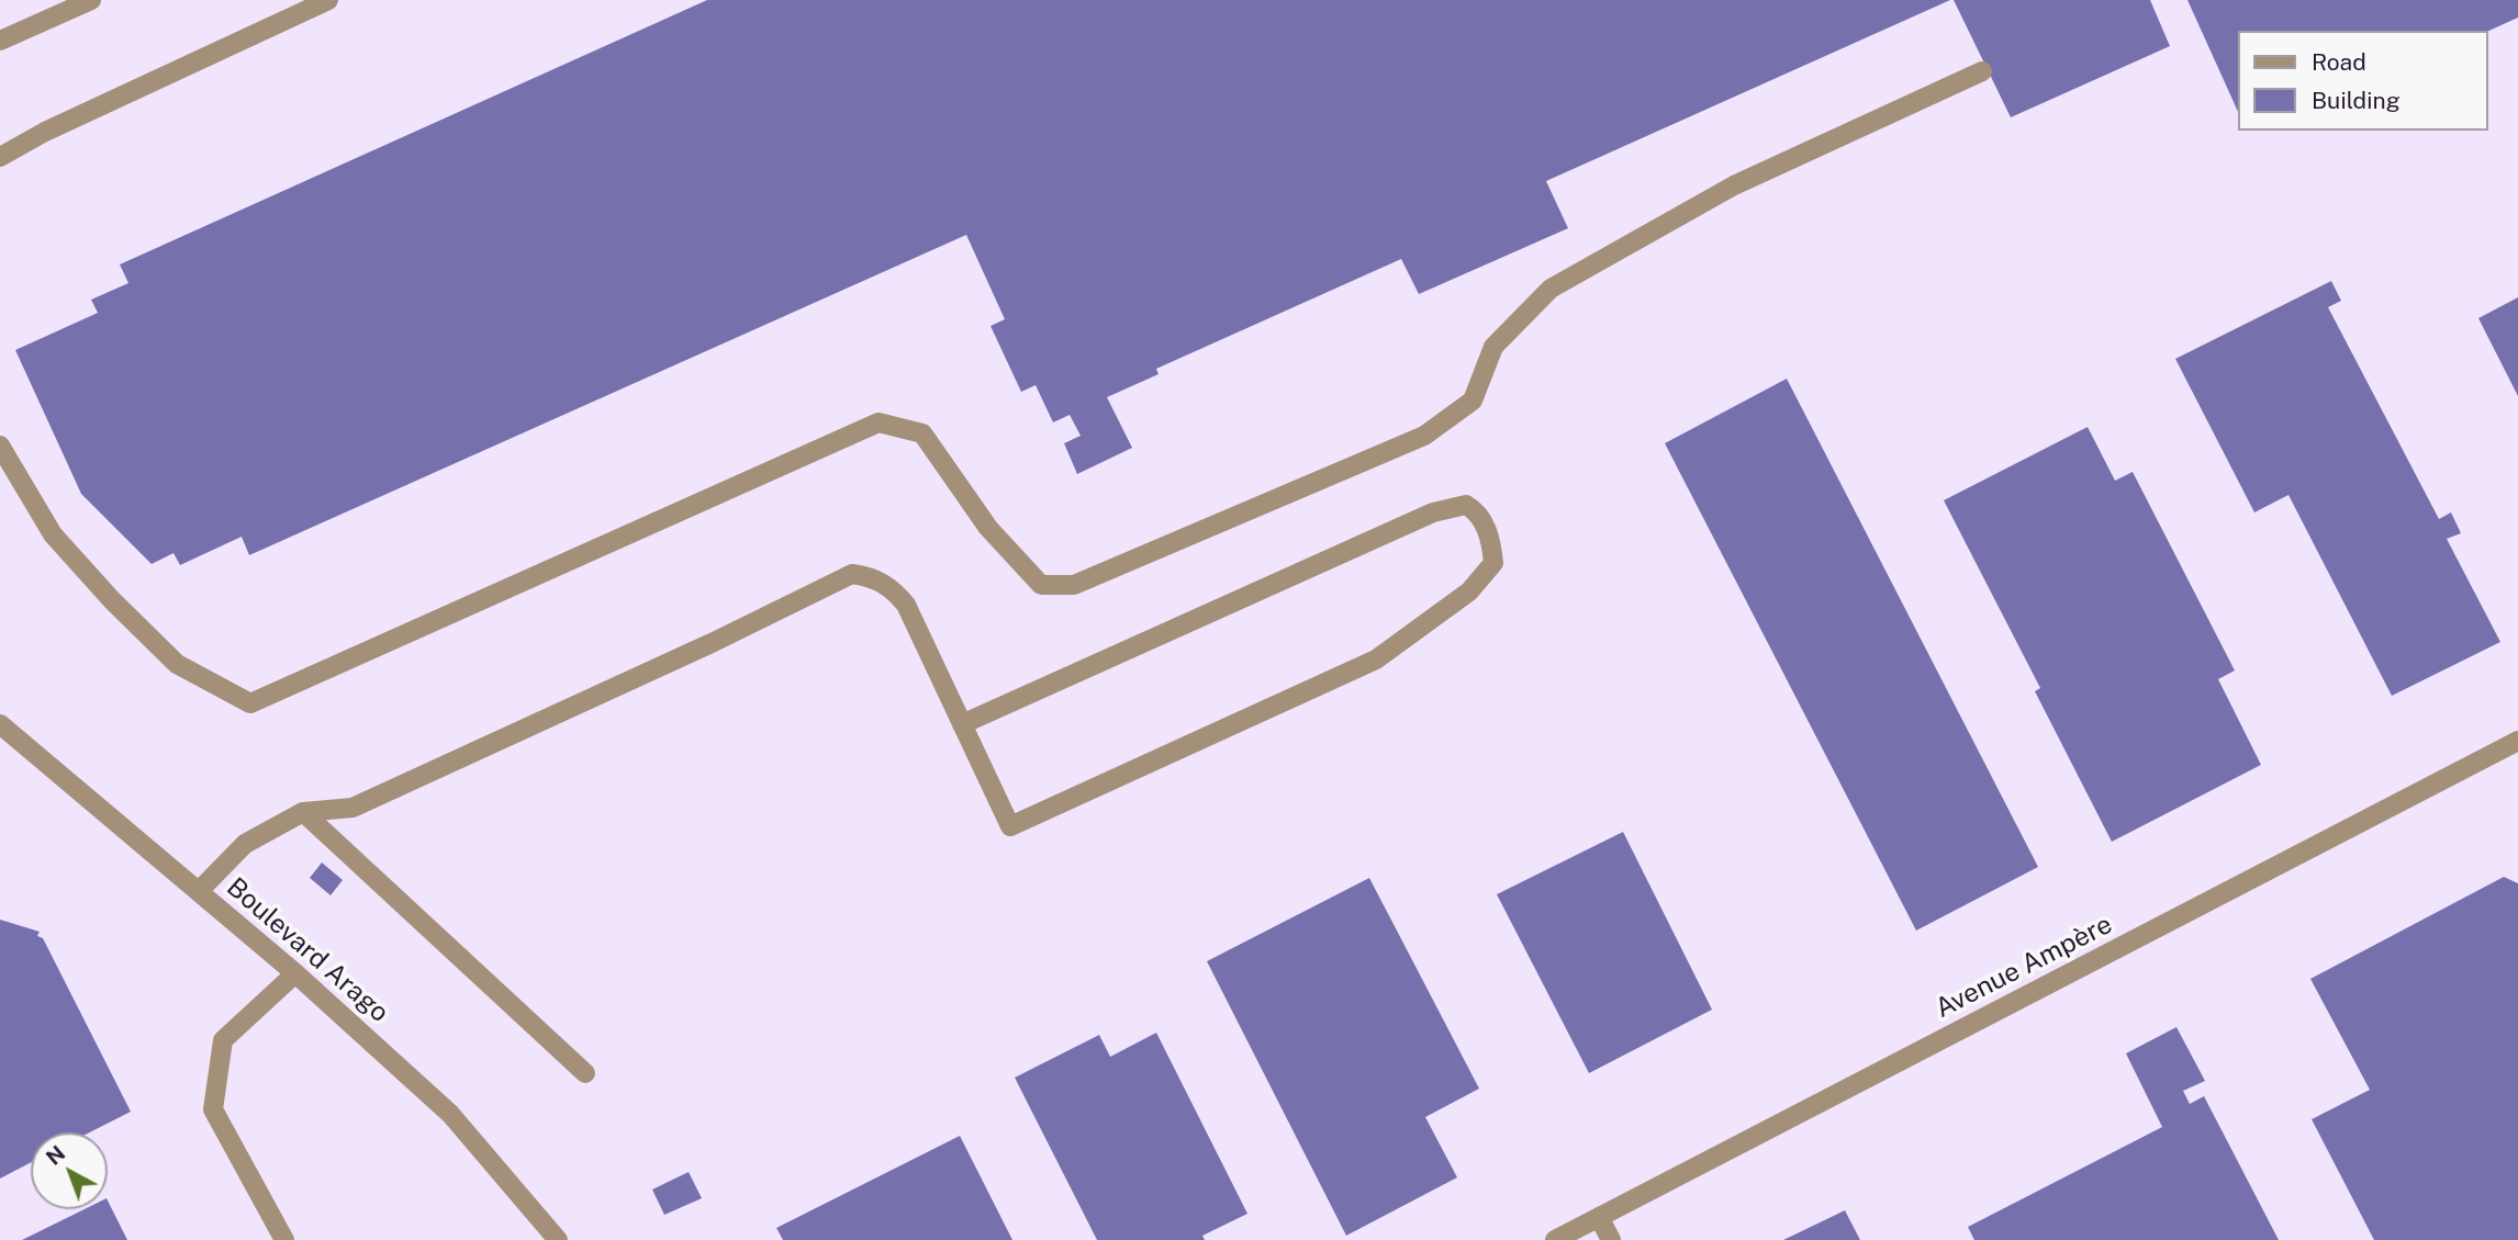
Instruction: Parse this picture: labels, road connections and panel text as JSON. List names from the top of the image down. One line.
{"streets":{"street":["Boulevard Arago","Avenue Ampère"]},"legend":["Road","Building"],"north":"top left"}
